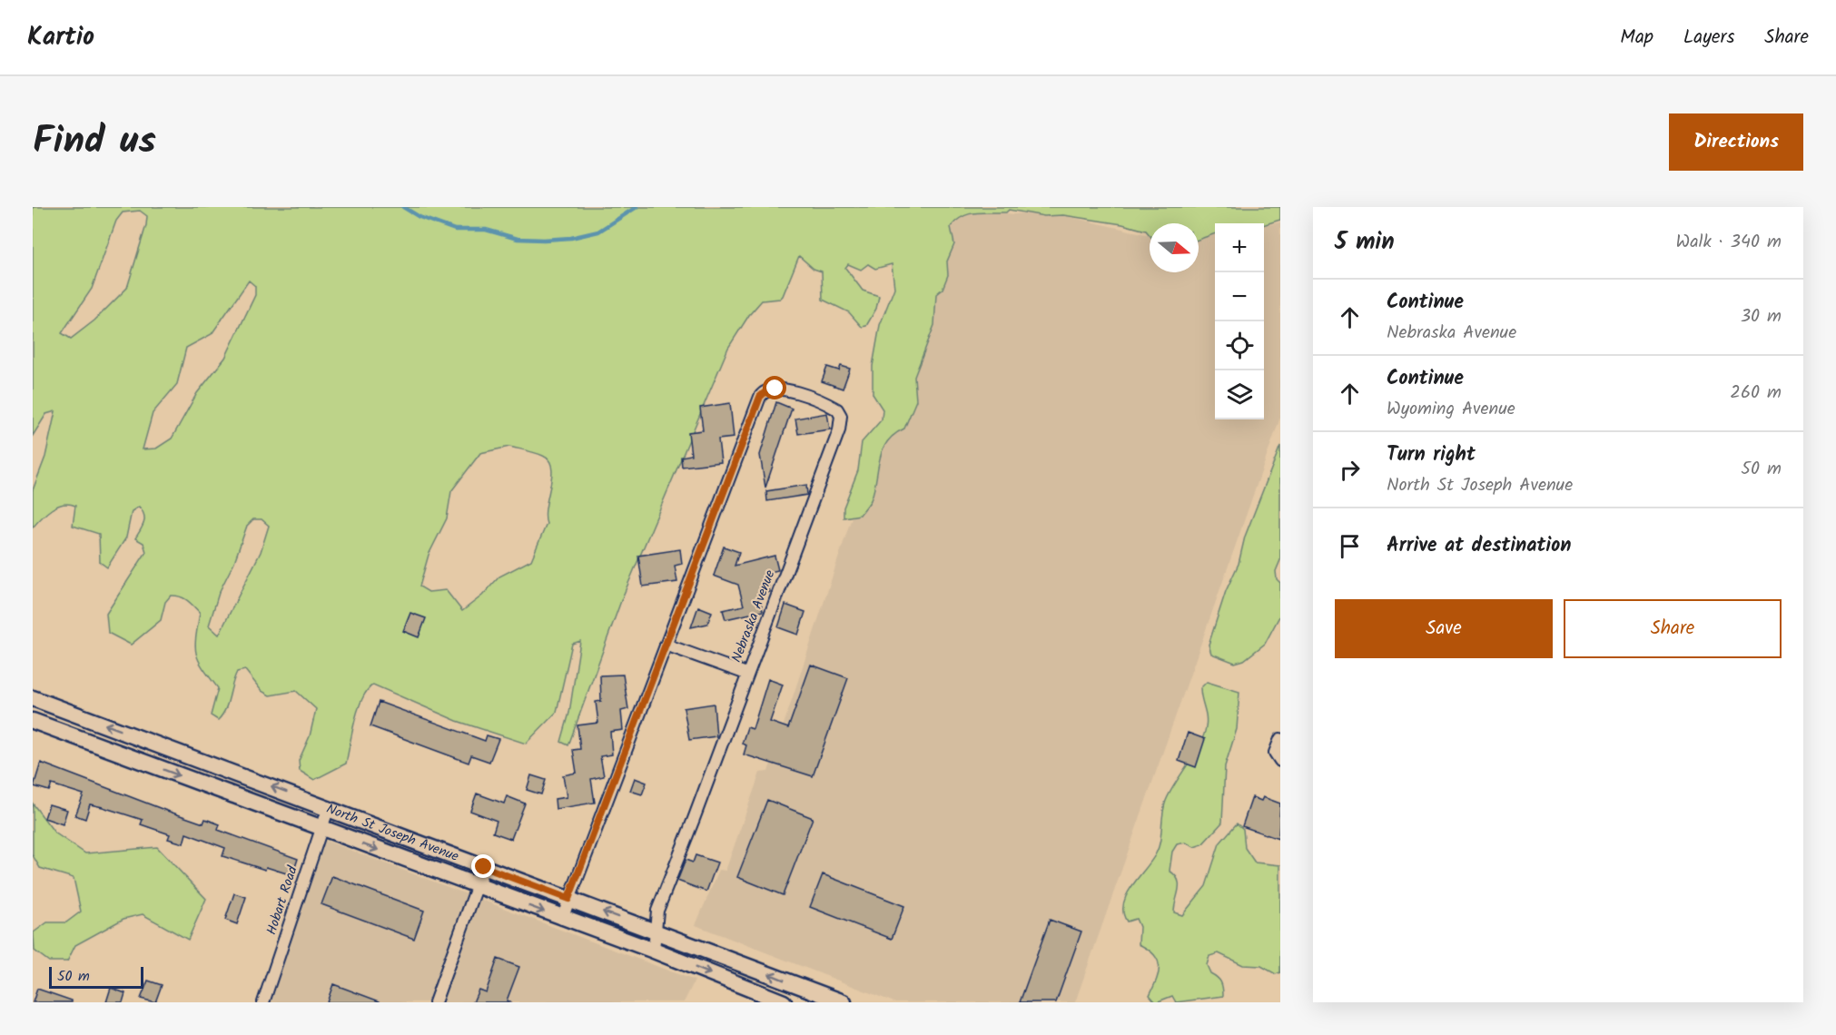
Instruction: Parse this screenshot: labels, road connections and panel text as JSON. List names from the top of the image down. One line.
{"streets":{"main road":["North St Joseph Avenue"],"street":["Nebraska Avenue","Hobart Road"]},"crossings":[["Nebraska Avenue","North St Joseph Avenue"],["North St Joseph Avenue","Hobart Road"]],"scale_bar":"50 m","north":"right","page":{"header":"Kartio","nav":["Map","Layers","Share"],"title":"Find us","buttons":["Directions",["Save","Share"]],"heading":["5 min","Walk · 340 m"],"map_buttons":["+","−"],"list":[["Continue","Nebraska Avenue","30 m"],["Continue","Wyoming Avenue","260 m"],["Turn right","North St Joseph Avenue","50 m"],"Arrive at destination"],"scale":"50 m"}}
